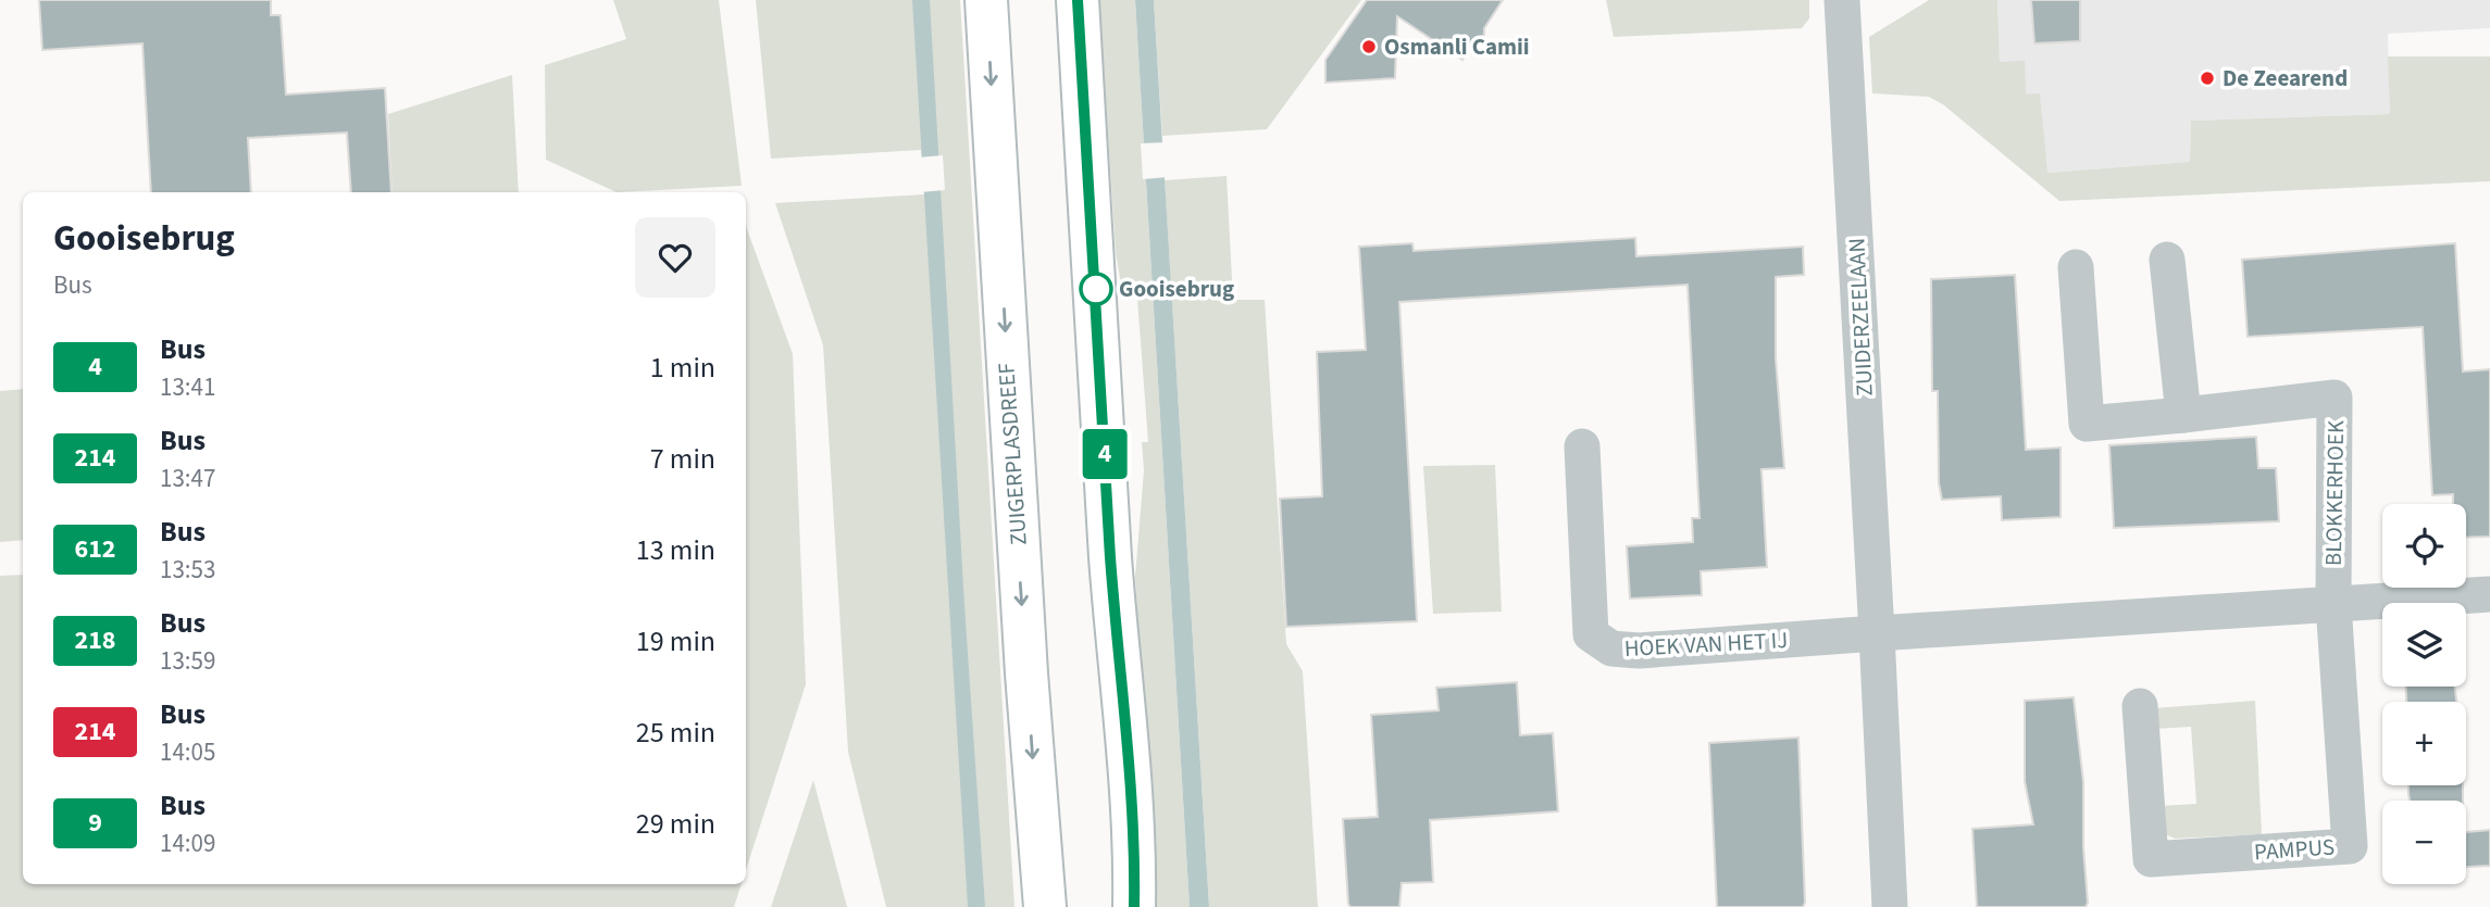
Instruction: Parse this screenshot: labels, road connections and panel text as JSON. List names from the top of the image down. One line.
{"streets":{"main road":["ZUIGERPLASDREEF"],"street":["ZUIDERZEELAAN","BLOKKERHOEK","HOEK VAN HET IJ","PAMPUS"]},"crossings":[["ZUIDERZEELAAN","HOEK VAN HET IJ"],["BLOKKERHOEK","PAMPUS"]],"places":["Osmanli Camii","De Zeearend","Gooisebrug"],"lines":["bus line 4"],"page":{"on_map":"4","heading":["Gooisebrug","Bus"],"list":[{"mark":"4","name":"Bus","note":"13:41","value":"1 min"},{"mark":"214","name":"Bus","note":"13:47","value":"7 min"},{"mark":"612","name":"Bus","note":"13:53","value":"13 min"},{"mark":"218","name":"Bus","note":"13:59","value":"19 min"},{"mark":"214","name":"Bus","note":"14:05","value":"25 min"},{"mark":"9","name":"Bus","note":"14:09","value":"29 min"}],"map_buttons":["+","−"]}}
